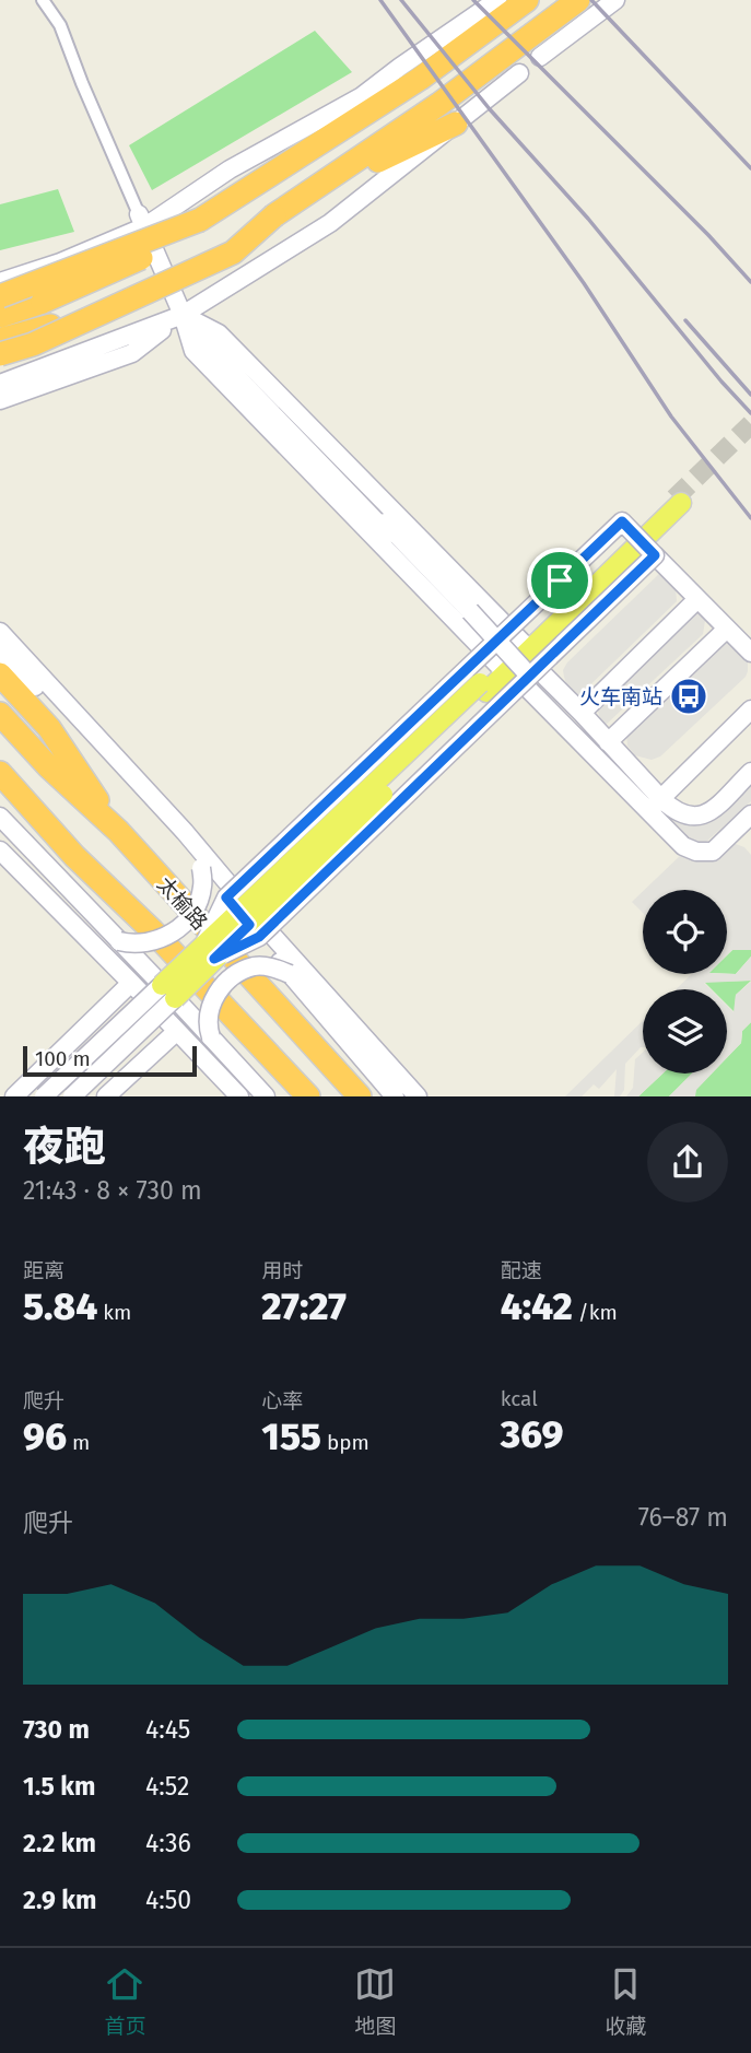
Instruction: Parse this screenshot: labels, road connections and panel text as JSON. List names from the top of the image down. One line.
{"streets":{"highway":["太榆路"]},"places":{"bus stop":["火车南站"]},"scale_bar":"100 m","page":{"scale":"100 m","heading":["夜跑","21:43 · 8 × 730 m"],"stats":[["距离","5.84 km"],["用时","27:27"],["配速","4:42 /km"],["爬升","96 m"],["心率","155 bpm"],["kcal","369"]],"chart":["爬升","76–87 m"],"list":[{"name":"730 m","note":"4:45"},{"name":"1.5 km","note":"4:52"},{"name":"2.2 km","note":"4:36"},{"name":"2.9 km","note":"4:50"}],"tabs":["首页","地图","收藏"]}}
